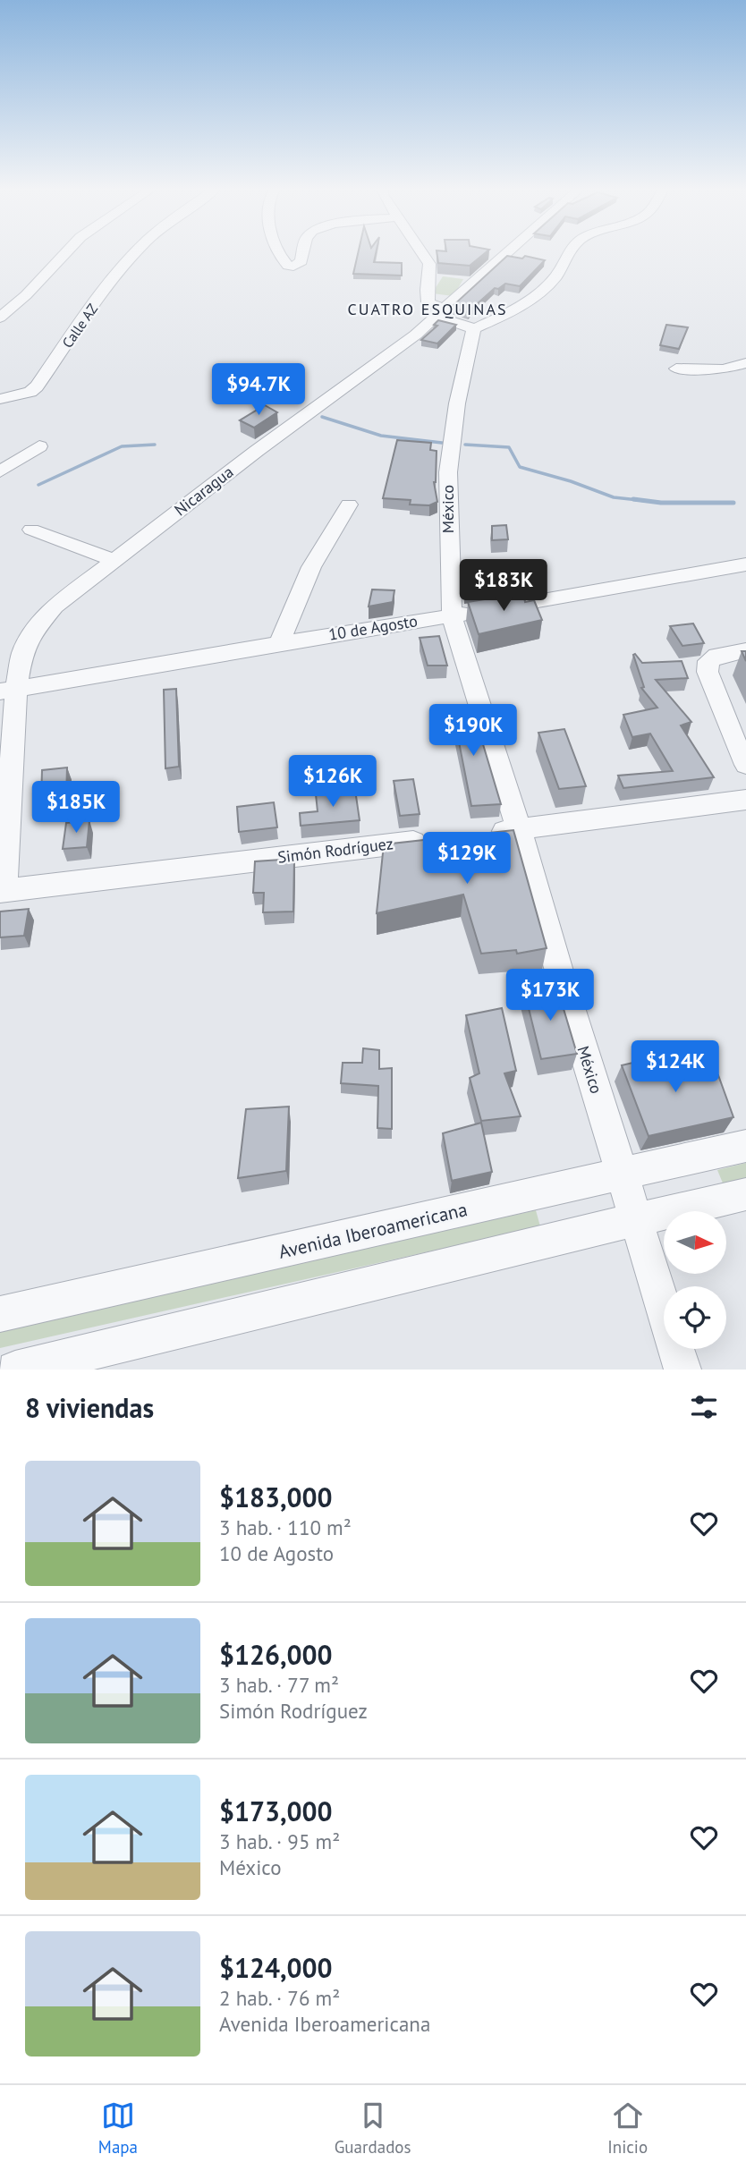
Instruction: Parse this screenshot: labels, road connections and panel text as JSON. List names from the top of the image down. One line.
{"streets":{"street":["Calle AZ","Nicaragua","México","10 de Agosto","Simón Rodríguez","Avenida Iberoamericana"]},"crossings":[["Nicaragua","10 de Agosto"],["Nicaragua","Simón Rodríguez"],["México","10 de Agosto"],["México","Avenida Iberoamericana"]],"districts":["CUATRO ESQUINAS"],"north":"right","page":{"price":["$94.7K","$183K","$190K","$126K","$185K","$129K","$173K","$124K"],"heading":"8 viviendas","list":[{"name":"$183,000","note":"3 hab. · 110 m² · 10 de Agosto"},{"name":"$126,000","note":"3 hab. · 77 m² · Simón Rodríguez"},{"name":"$173,000","note":"3 hab. · 95 m² · México"},{"name":"$124,000","note":"2 hab. · 76 m² · Avenida Iberoamericana"}],"tabs":["Mapa","Guardados","Inicio"]}}
